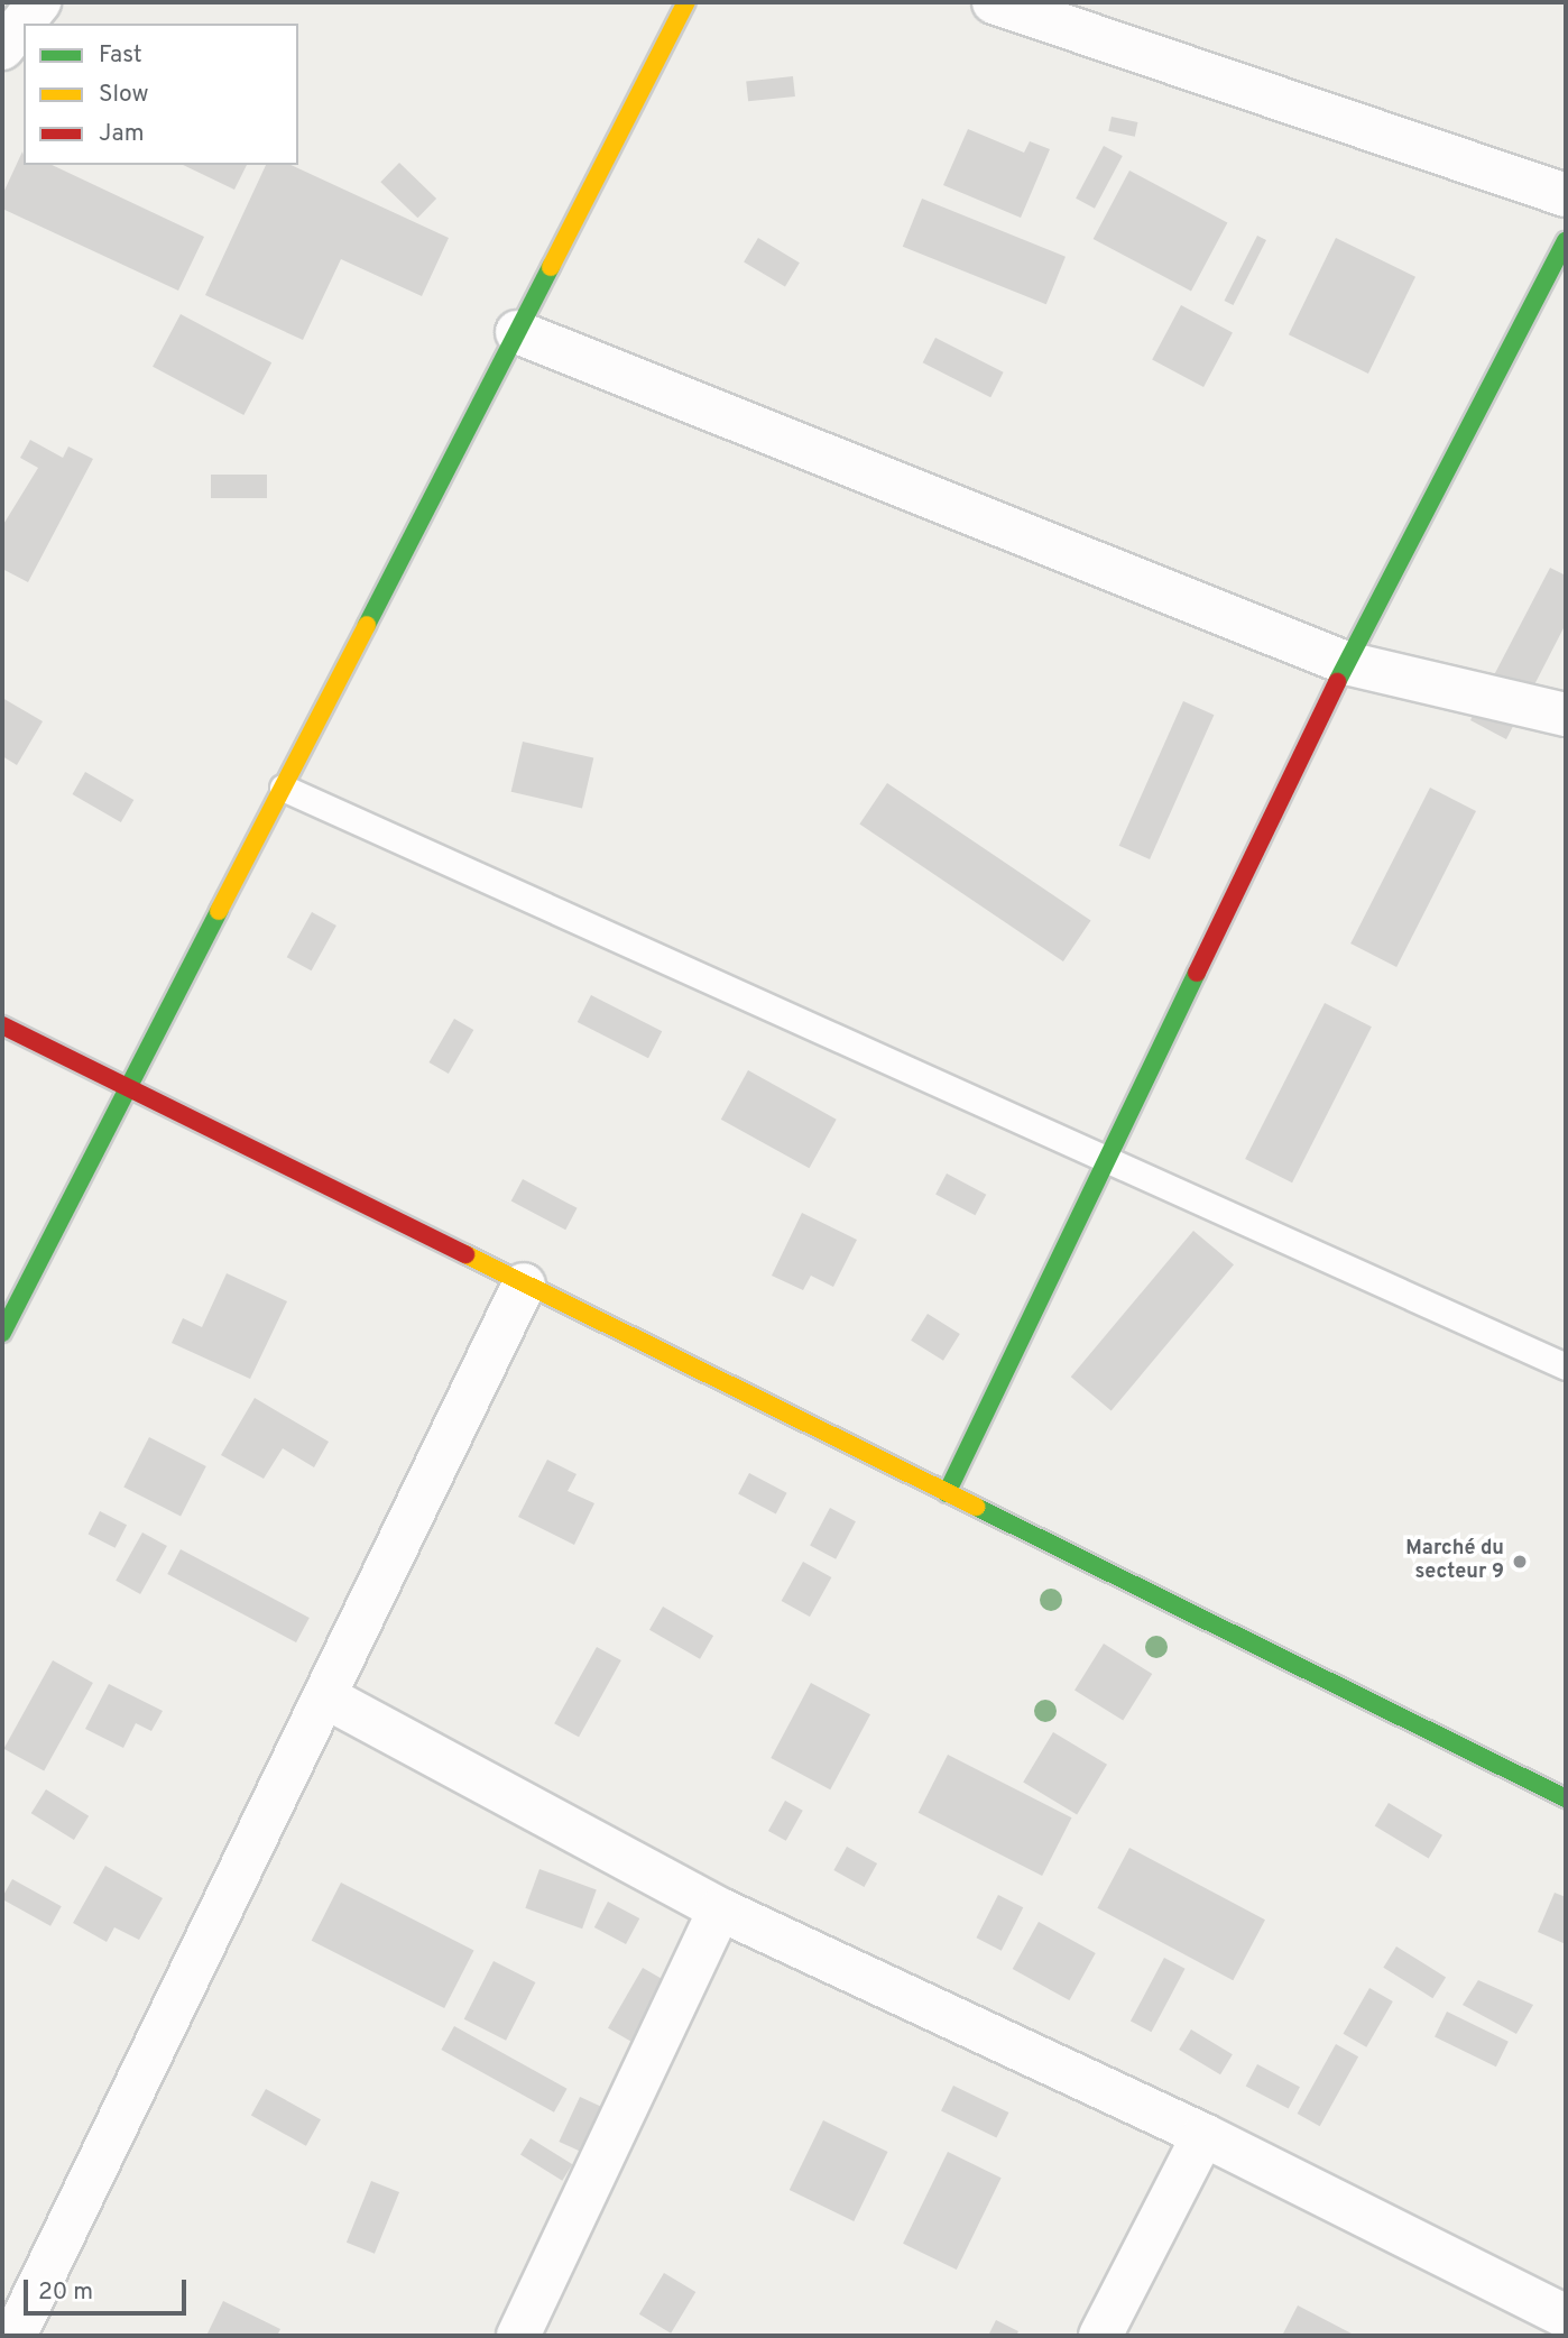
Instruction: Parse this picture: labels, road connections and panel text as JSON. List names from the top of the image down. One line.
{"places":["Marché du secteur 9"],"legend":["Fast","Slow","Jam"],"scale_bar":"20 m"}
